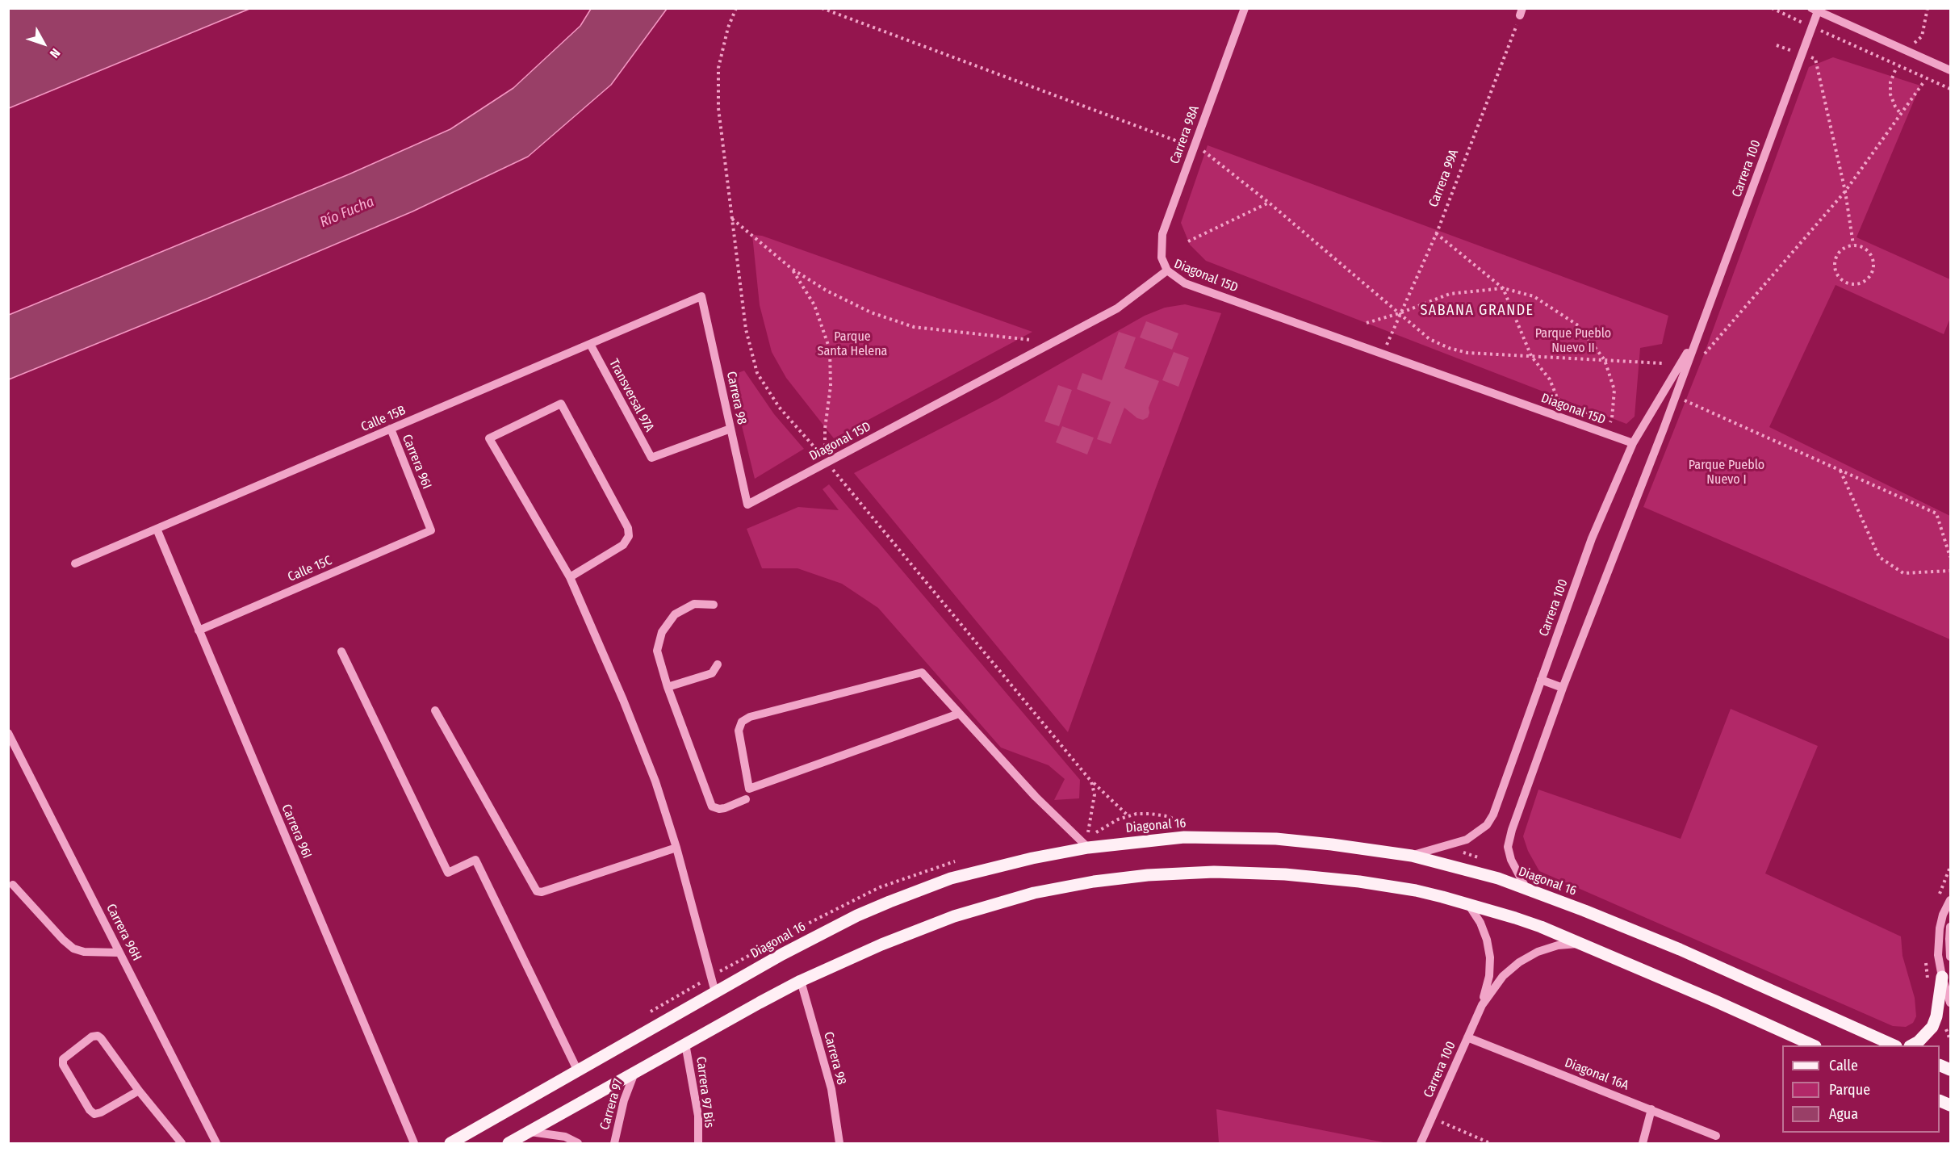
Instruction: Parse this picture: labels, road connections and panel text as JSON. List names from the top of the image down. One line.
{"streets":{"main road":["Diagonal 16"],"street":["Carrera 98A","Carrera 100","Diagonal 15D","Transversal 97A","Carrera 98","Calle 15B","Carrera 96I","Calle 15C","Carrera 96H","Diagonal 16A","Carrera 97 Bis","Carrera 97"],"path":["Carrera 99A"]},"crossings":[["Carrera 98A","Diagonal 15D"],["Carrera 100","Diagonal 15D"],["Carrera 100","Diagonal 16"],["Carrera 100","Diagonal 16A"],["Carrera 99A","Diagonal 15D"],["Diagonal 15D","Carrera 98"],["Transversal 97A","Carrera 98"],["Transversal 97A","Calle 15B"],["Carrera 98","Calle 15B"],["Calle 15B","Carrera 96I"],["Carrera 96I","Calle 15C"]],"districts":["SABANA GRANDE"],"water":["Río Fucha"],"parks":["Parque Pueblo Nuevo II","Parque Santa Helena","Parque Pueblo Nuevo I"],"legend":["Calle","Parque","Agua"],"north":"bottom right"}
